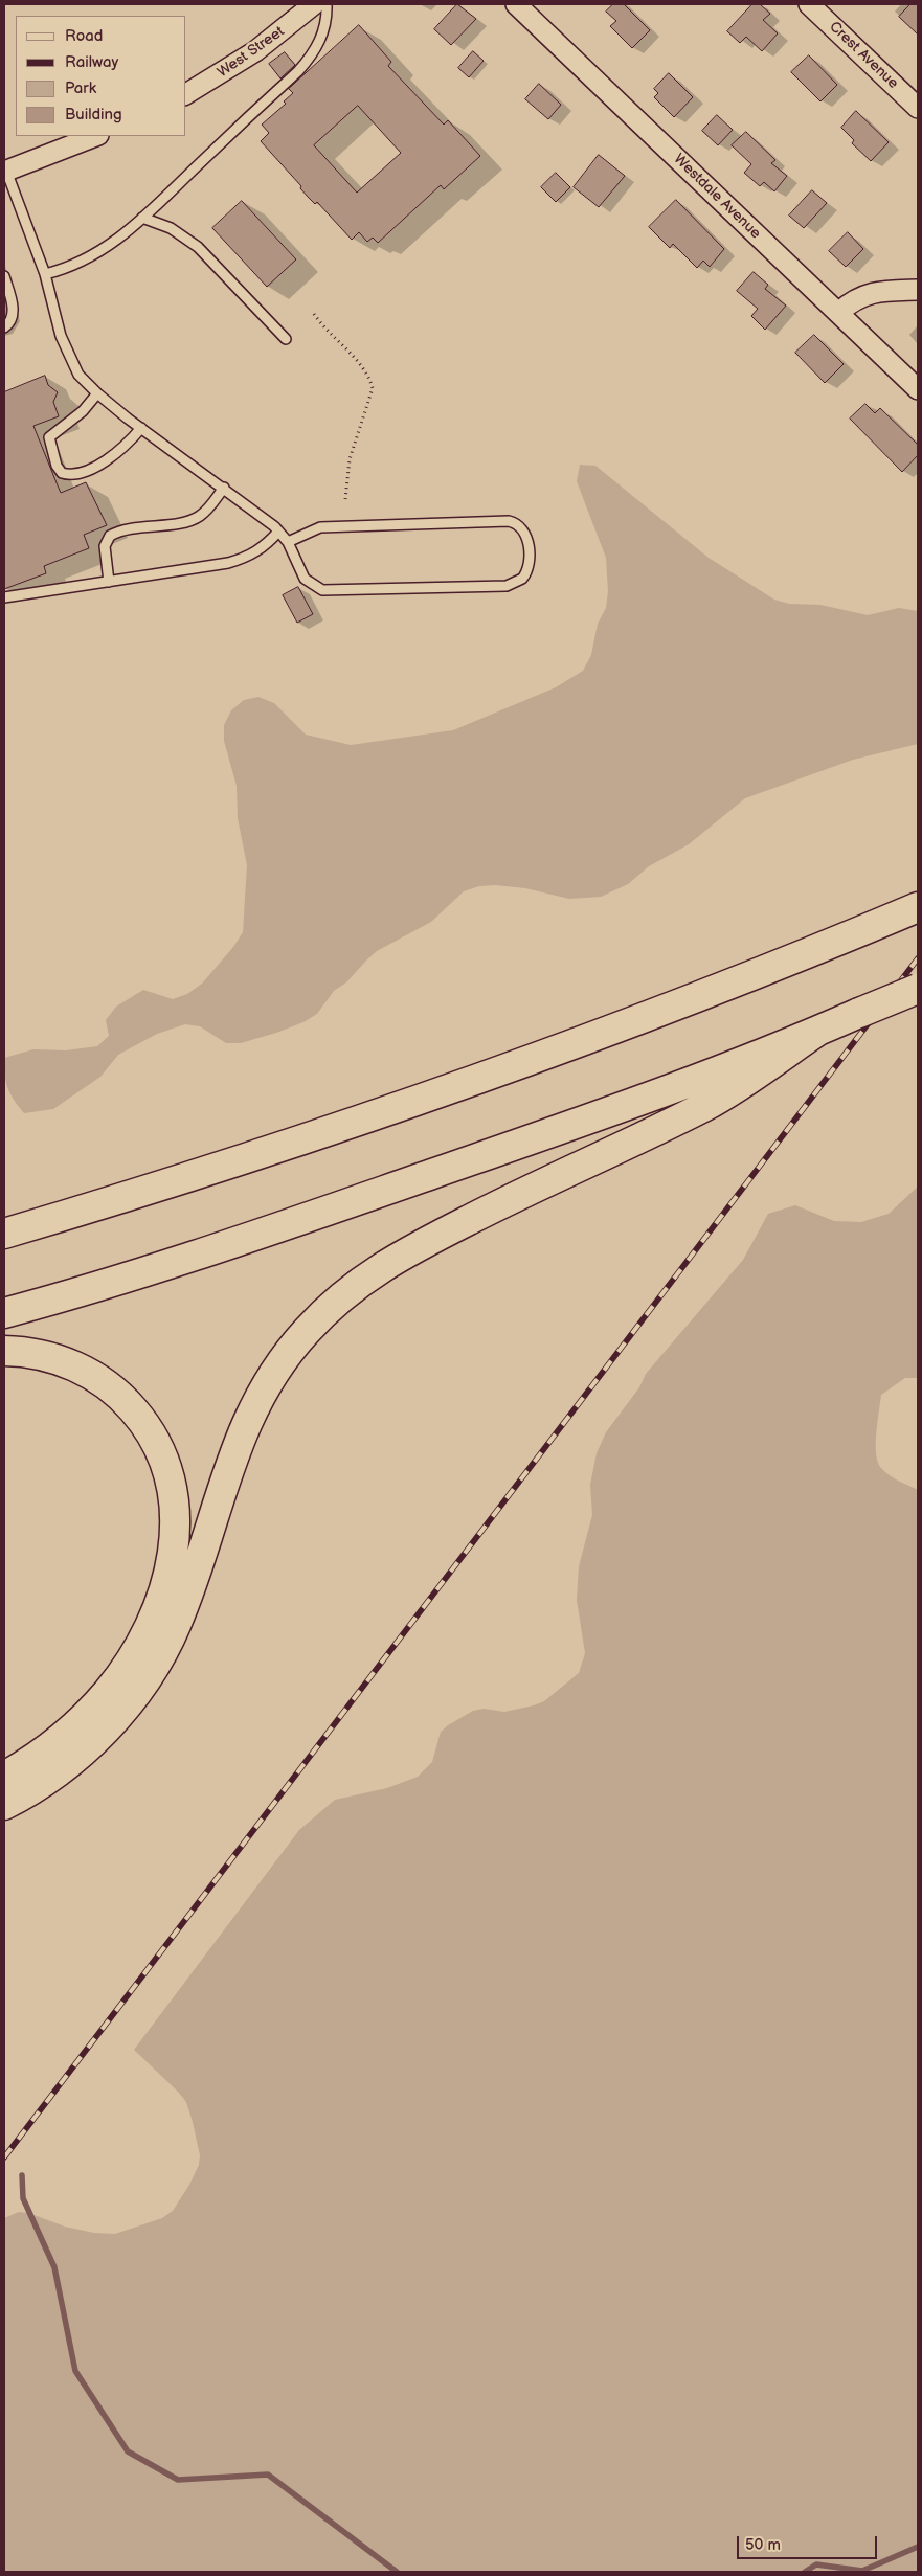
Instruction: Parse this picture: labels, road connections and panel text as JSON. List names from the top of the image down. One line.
{"streets":{"street":["West Street","Crest Avenue","Westdale Avenue"]},"legend":["Road","Railway","Park","Building"],"scale_bar":"50 m"}
